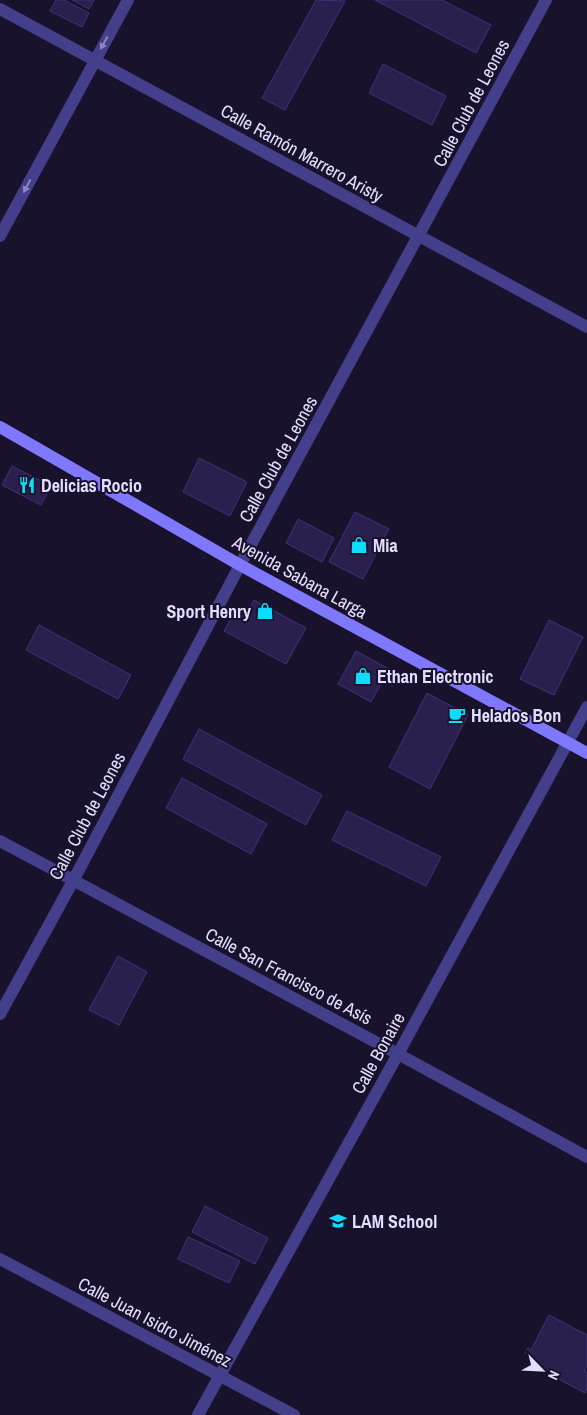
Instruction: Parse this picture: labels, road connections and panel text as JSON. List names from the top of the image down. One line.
{"streets":{"main road":["Avenida Sabana Larga"],"street":["Calle Club de Leones","Calle Ramón Marrero Aristy","Calle San Francisco de Asís","Calle Bonaire","Calle Juan Isidro Jiménez"]},"crossings":[["Calle Club de Leones","Calle Ramón Marrero Aristy"],["Calle Club de Leones","Avenida Sabana Larga"],["Calle Club de Leones","Calle San Francisco de Asís"],["Avenida Sabana Larga","Calle Bonaire"],["Calle San Francisco de Asís","Calle Bonaire"],["Calle Bonaire","Calle Juan Isidro Jiménez"]],"places":{"restaurant":["Delicias Rocio"],"shop":["Mia","Sport Henry","Ethan Electronic"],"cafe":["Helados Bon"],"school or university":["LAM School"]},"north":"bottom right"}
